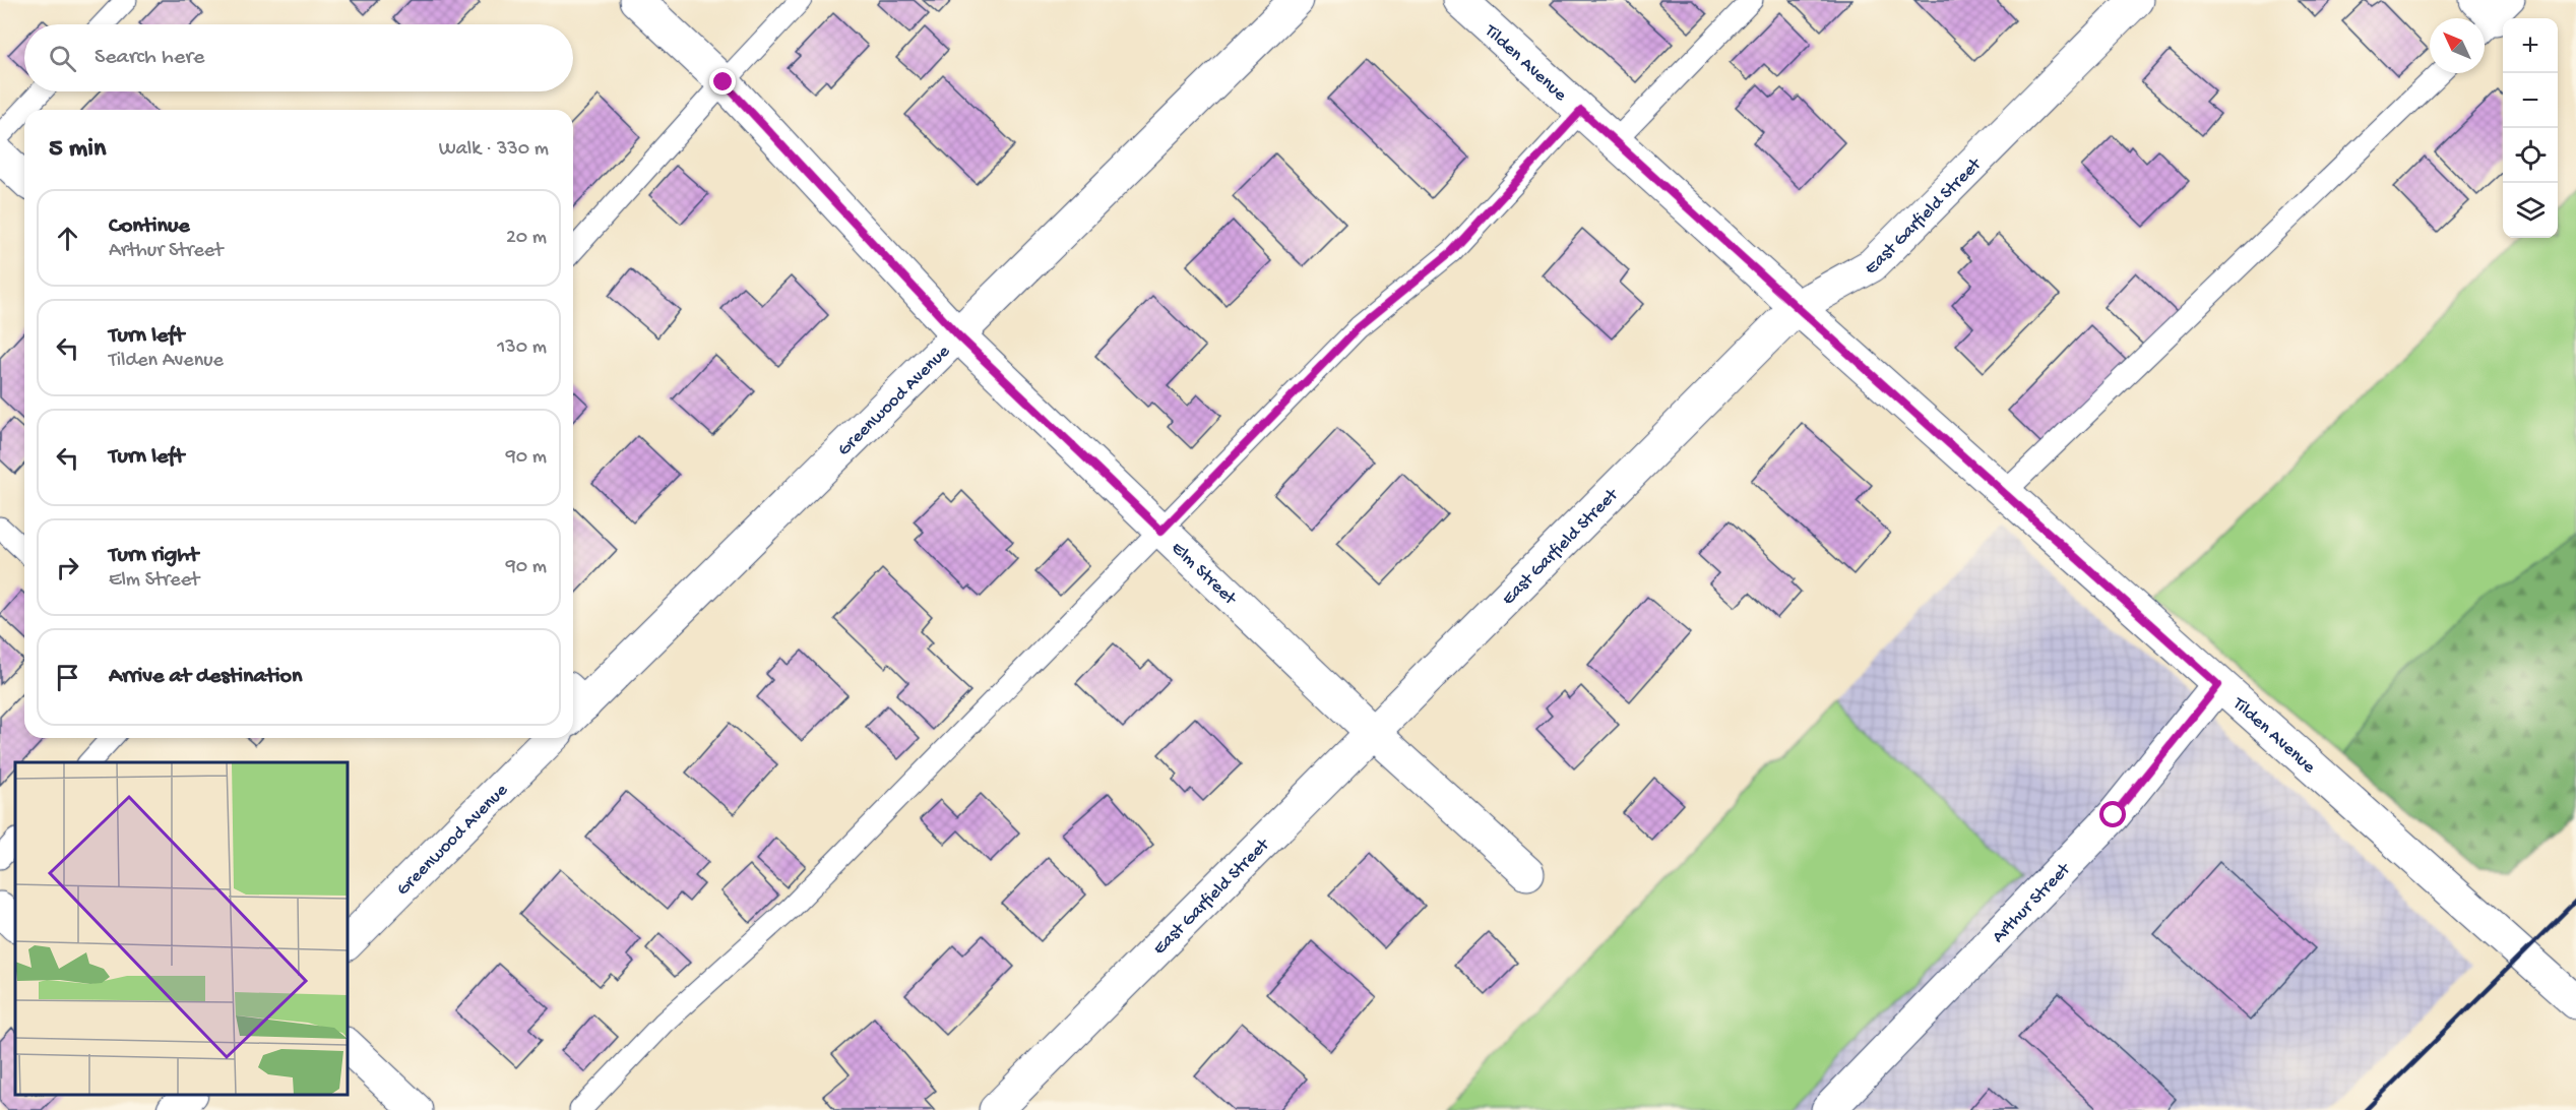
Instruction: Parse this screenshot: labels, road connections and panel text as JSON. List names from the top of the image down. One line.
{"streets":{"street":["Tilden Avenue","East Garfield Street","Greenwood Avenue","Elm Street","Arthur Street"]},"crossings":[["Tilden Avenue","East Garfield Street"],["Tilden Avenue","Arthur Street"],["East Garfield Street","Elm Street"],["Greenwood Avenue","Elm Street"]],"north":"top left","page":{"map_buttons":["+","−"],"search":"Search here","heading":["5 min","Walk · 330 m"],"list":[["Continue","Arthur Street","20 m"],["Turn left","Tilden Avenue","130 m"],["Turn left","90 m"],["Turn right","Elm Street","90 m"],"Arrive at destination"]}}
